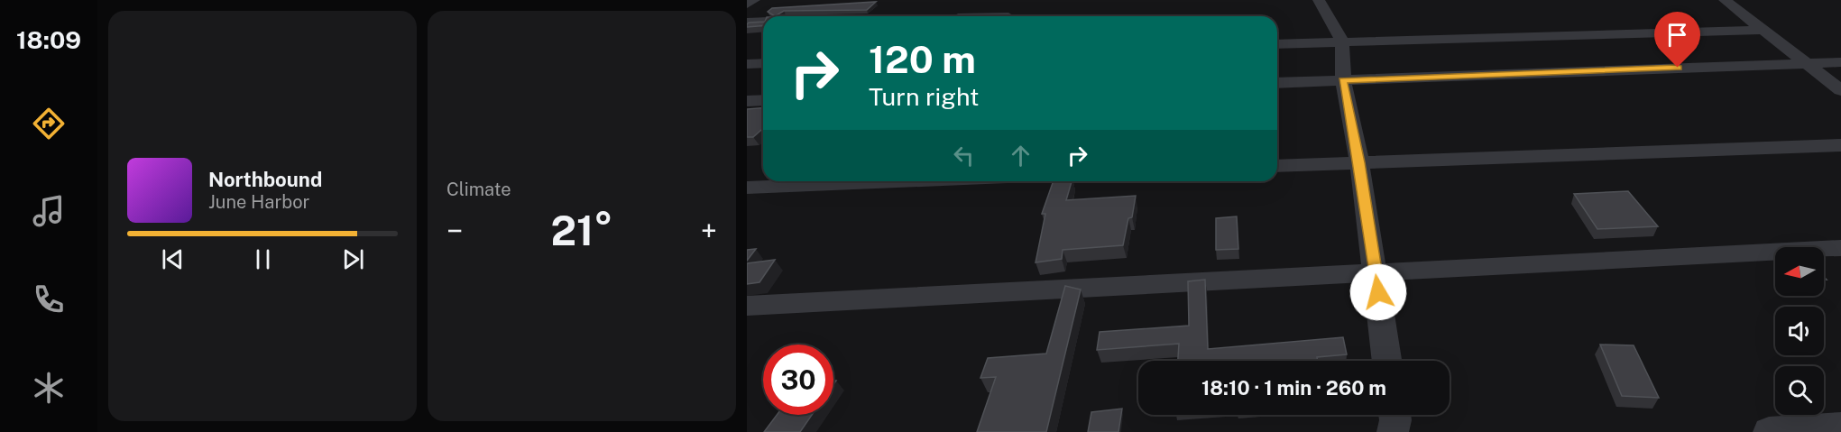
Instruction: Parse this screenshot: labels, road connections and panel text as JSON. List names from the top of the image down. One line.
{"north":"left","page":{"tabs":"18:09","tile":"Climate","turn":["120 m","Turn right"],"song":["Northbound","June Harbor"],"heat":["−","21°","+"],"limit":"30","trip":"18:10 · 1 min · 260 m"}}
